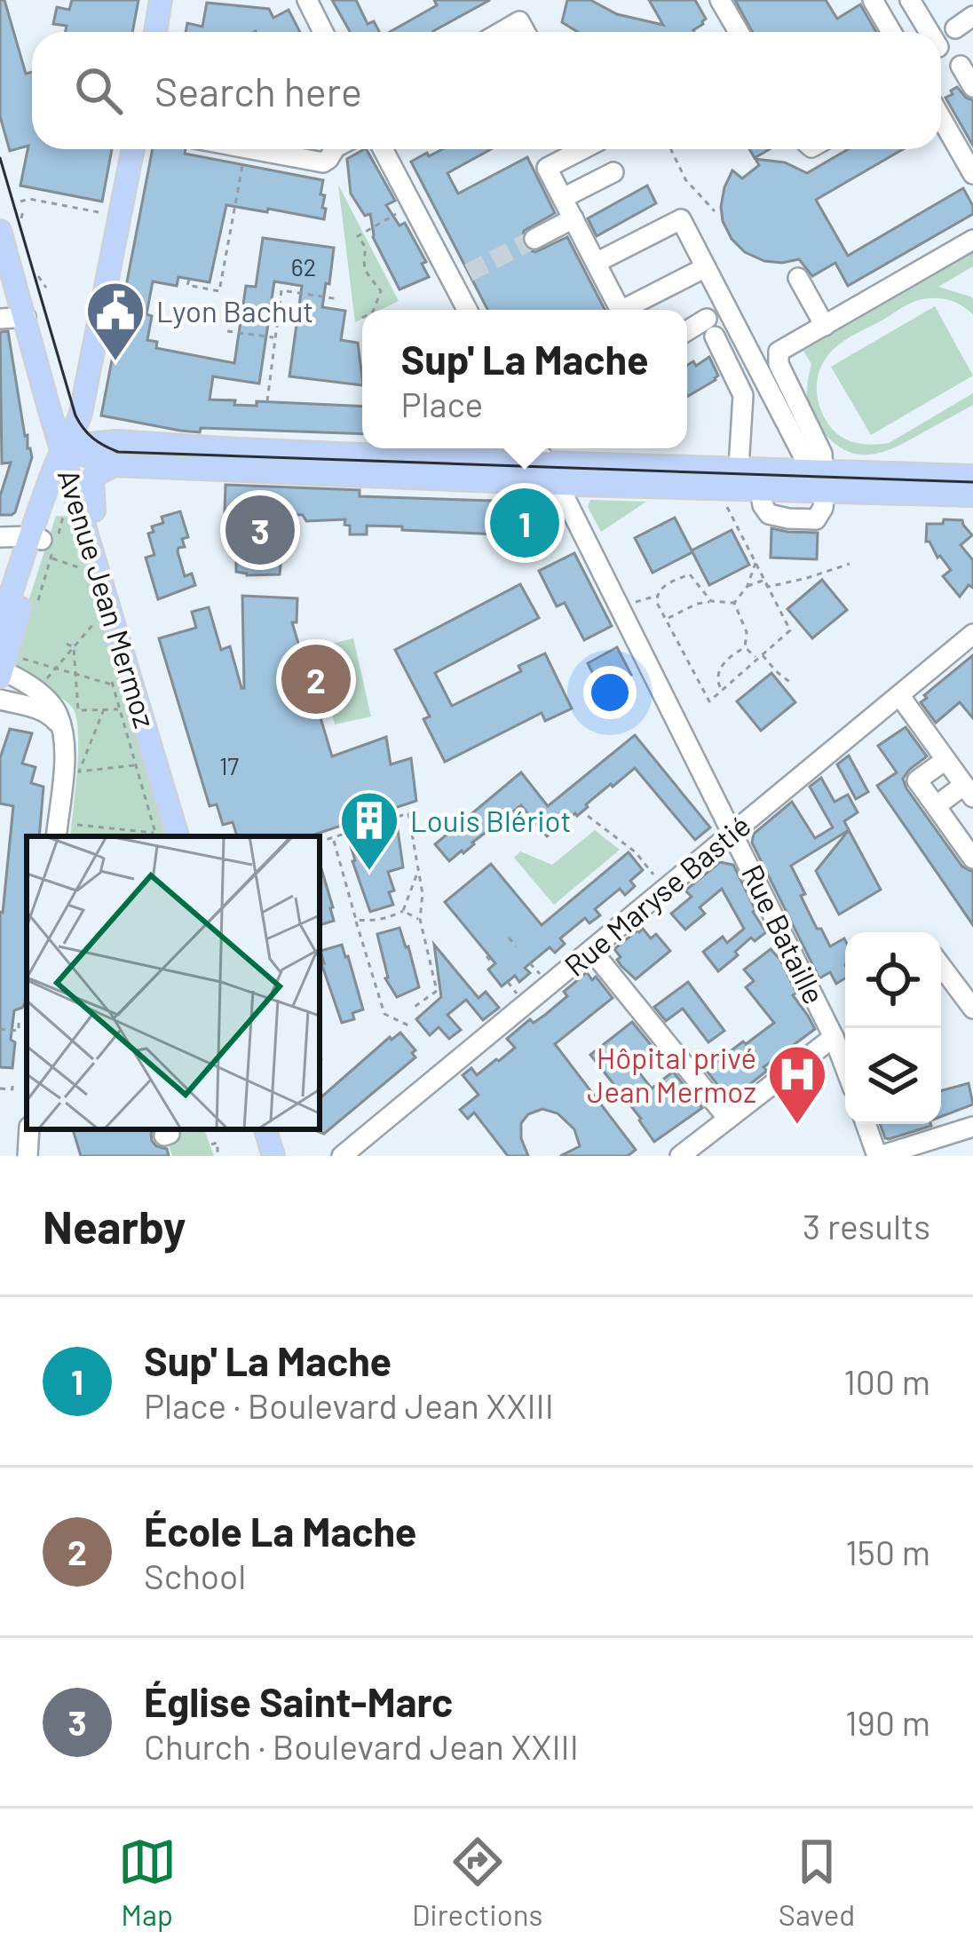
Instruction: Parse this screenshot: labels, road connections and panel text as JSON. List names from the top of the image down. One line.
{"streets":{"main road":["Avenue Jean Mermoz"],"street":["Rue Maryse Bastié","Rue Bataille"]},"crossings":[["Rue Maryse Bastié","Rue Bataille"]],"places":{"public building":["Lyon Bachut"],"building":["Louis Blériot"],"hospital":["Hôpital privé Jean Mermoz"]},"house_numbers":["62","17"],"page":{"search":"Search here","popup":["Sup' La Mache","Place"],"pins":["1","3","2"],"heading":["Nearby","3 results"],"list":[{"mark":"1","name":"Sup' La Mache","note":"Place · Boulevard Jean XXIII","value":"100 m"},{"mark":"2","name":"École La Mache","note":"School","value":"150 m"},{"mark":"3","name":"Église Saint-Marc","note":"Church · Boulevard Jean XXIII","value":"190 m"}],"nav":["Map","Directions","Saved"]}}
